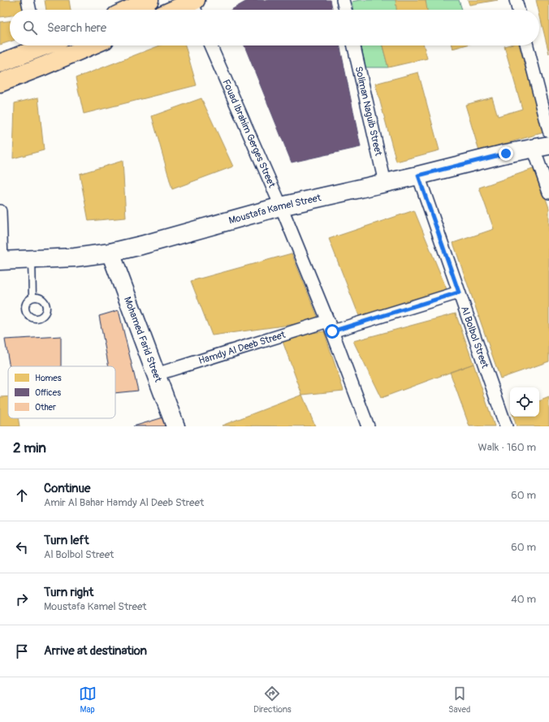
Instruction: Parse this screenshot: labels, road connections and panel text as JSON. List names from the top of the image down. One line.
{"streets":{"main road":["Moustafa Kamel Street","Mohamed Farid Street"],"street":["Soliman Naguib Street","Fouad Ibrahim Gerges Street","Al Bolbol Street","Hamdy Al Deeb Street"]},"crossings":[["Soliman Naguib Street","Moustafa Kamel Street"],["Fouad Ibrahim Gerges Street","Moustafa Kamel Street"],["Fouad Ibrahim Gerges Street","Hamdy Al Deeb Street"],["Moustafa Kamel Street","Al Bolbol Street"],["Moustafa Kamel Street","Mohamed Farid Street"],["Al Bolbol Street","Hamdy Al Deeb Street"],["Mohamed Farid Street","Hamdy Al Deeb Street"]],"legend":["Homes","Offices","Other"],"page":{"search":"Search here","heading":["2 min","Walk · 160 m"],"list":[["Continue","Amir Al Bahar Hamdy Al Deeb Street","60 m"],["Turn left","Al Bolbol Street","60 m"],["Turn right","Moustafa Kamel Street","40 m"],"Arrive at destination"],"nav":["Map","Directions","Saved"]}}
